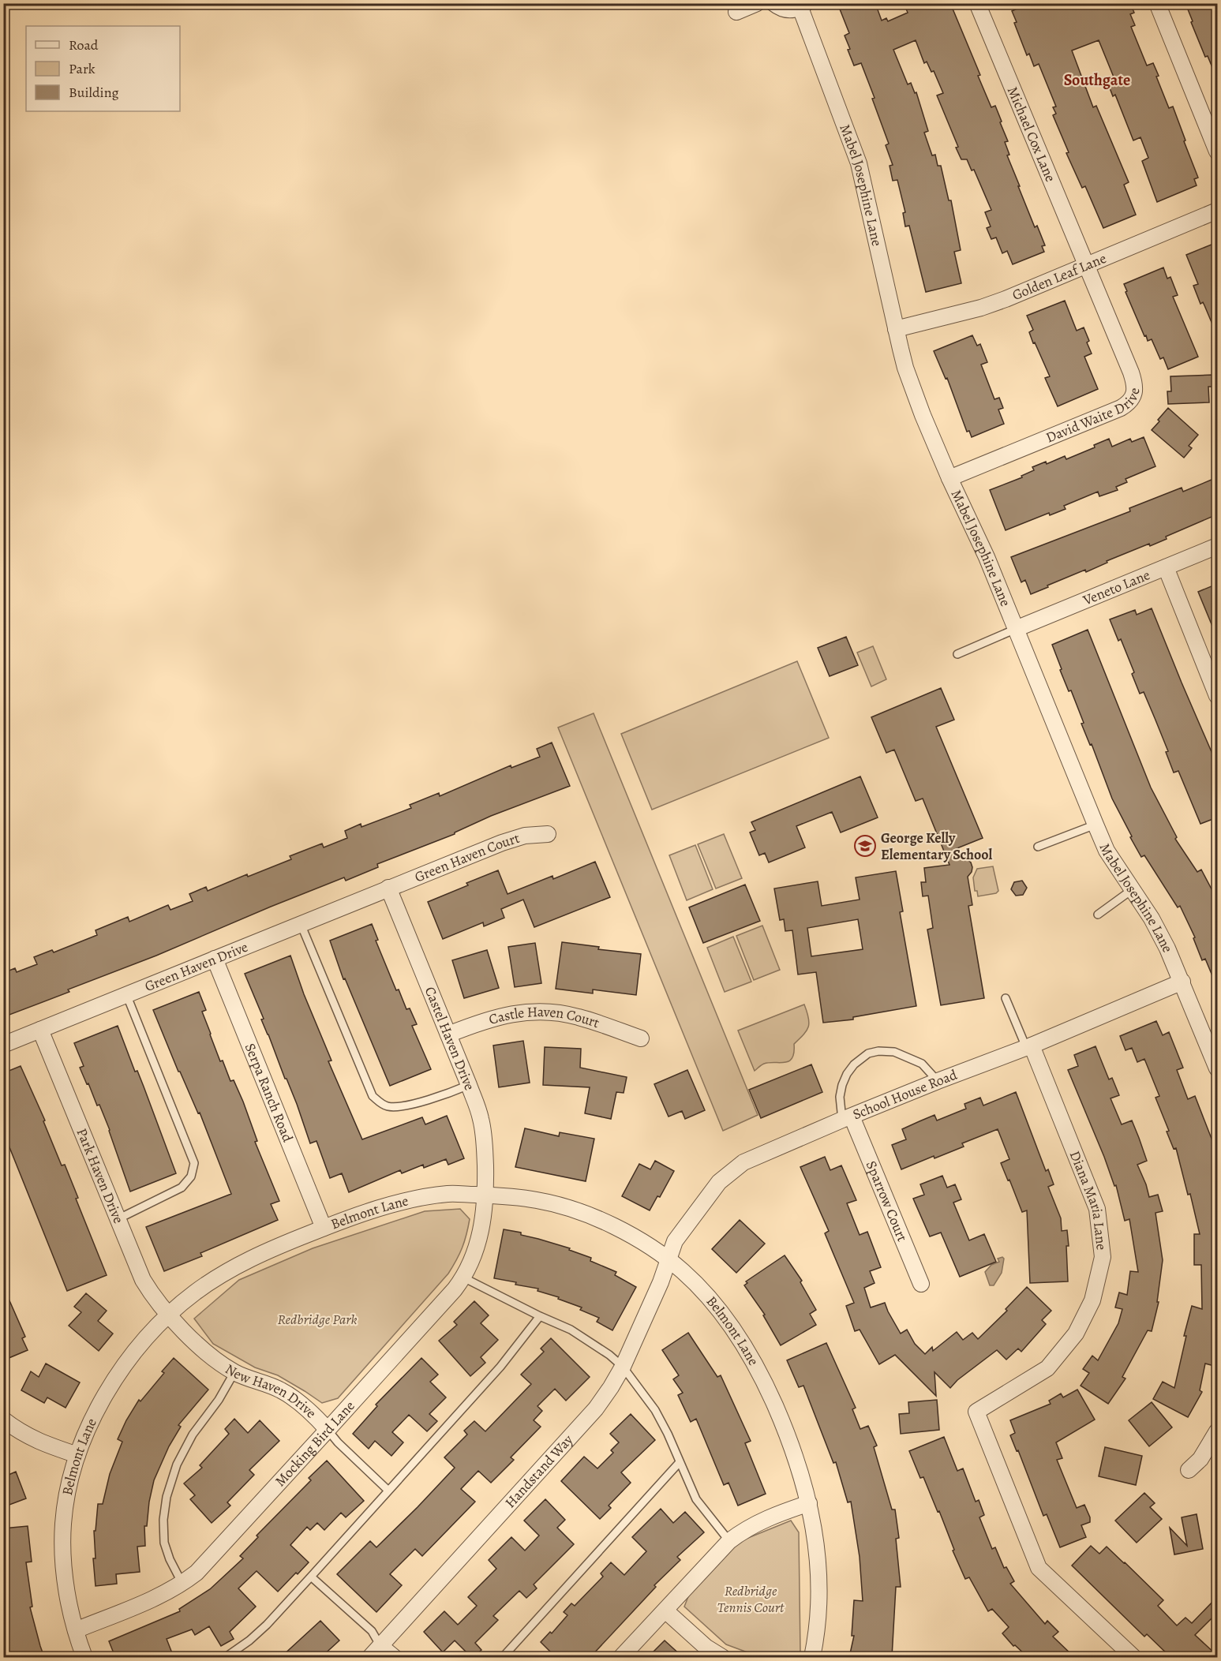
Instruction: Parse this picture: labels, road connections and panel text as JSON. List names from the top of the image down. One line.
{"streets":{"street":["Michael Cox Lane","Mabel Josephine Lane","Golden Leaf Lane","David Waite Drive","Veneto Lane","Green Haven Court","Green Haven Drive","Castle Haven Court","Castel Haven Drive","Serpa Ranch Road","School House Road","Park Haven Drive","Sparrow Court","Diana Maria Lane","Belmont Lane","New Haven Drive","Mocking Bird Lane","Handstand Way"]},"crossings":[["Michael Cox Lane","Golden Leaf Lane"],["Michael Cox Lane","David Waite Drive"],["Mabel Josephine Lane","Golden Leaf Lane"],["Mabel Josephine Lane","David Waite Drive"],["Mabel Josephine Lane","Veneto Lane"],["Mabel Josephine Lane","School House Road"],["Golden Leaf Lane","David Waite Drive"],["Green Haven Court","Green Haven Drive"],["Green Haven Court","Castel Haven Drive"],["Green Haven Drive","Castel Haven Drive"],["Green Haven Drive","Serpa Ranch Road"],["Green Haven Drive","Park Haven Drive"],["Castle Haven Court","Castel Haven Drive"],["Castel Haven Drive","Belmont Lane"],["Castel Haven Drive","Mocking Bird Lane"],["Serpa Ranch Road","Belmont Lane"],["School House Road","Sparrow Court"],["School House Road","Diana Maria Lane"],["School House Road","Belmont Lane"],["School House Road","Handstand Way"],["Park Haven Drive","Belmont Lane"],["Park Haven Drive","New Haven Drive"],["Belmont Lane","New Haven Drive"],["Belmont Lane","Mocking Bird Lane"],["Belmont Lane","Handstand Way"],["New Haven Drive","Mocking Bird Lane"]],"districts":["Southgate"],"parks":["Redbridge Park","Redbridge Tennis Court"],"places":{"school or university":["George Kelly Elementary School"]},"legend":["Road","Park","Building"]}
